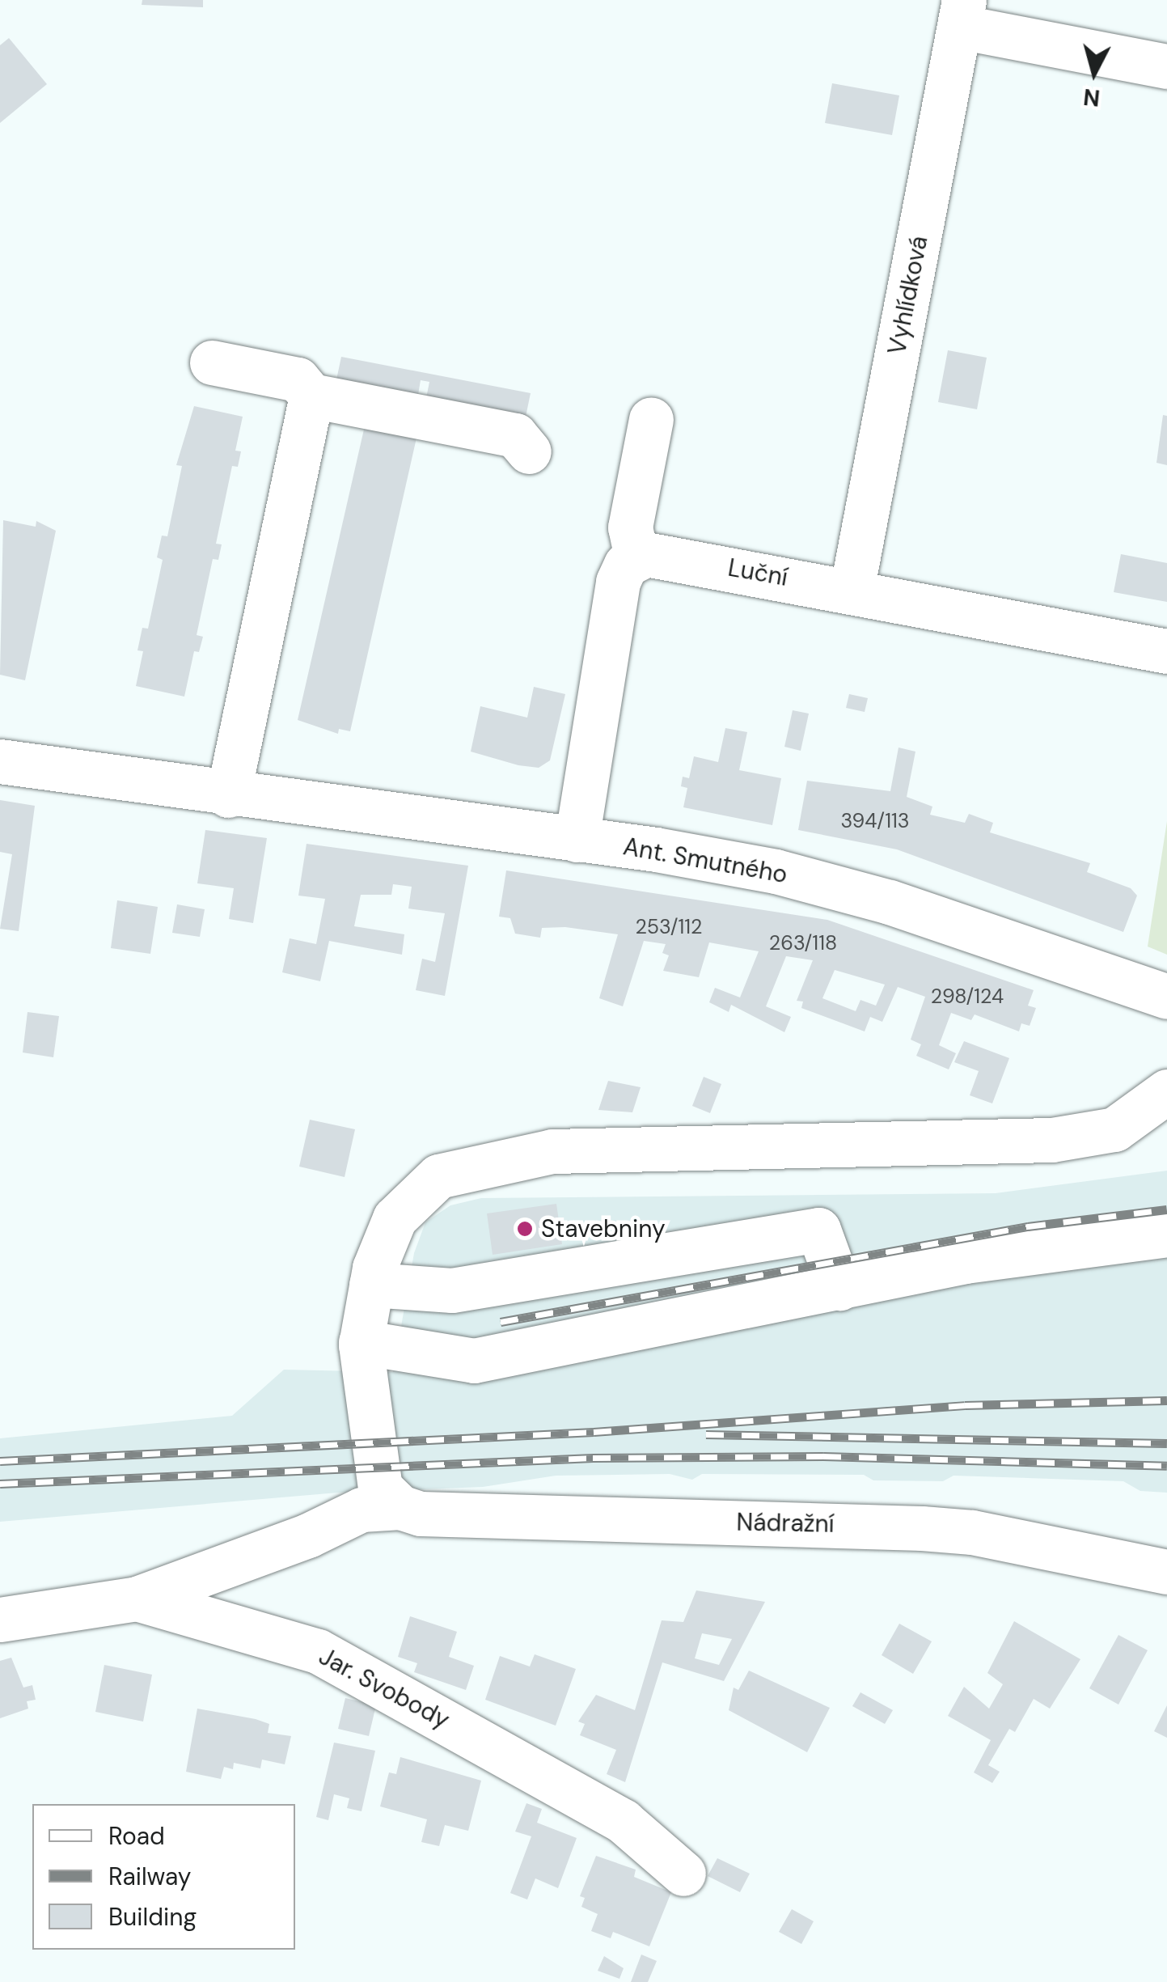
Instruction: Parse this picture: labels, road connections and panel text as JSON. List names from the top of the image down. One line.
{"streets":{"street":["Vyhlídková","Luční","Ant. Smutného","Nádražní","Jar. Svobody"]},"crossings":[["Vyhlídková","Luční"],["Nádražní","Jar. Svobody"]],"places":["Stavebniny"],"house_numbers":["394/113","253/112","263/118","298/124"],"legend":["Road","Railway","Building"],"north":"bottom"}
